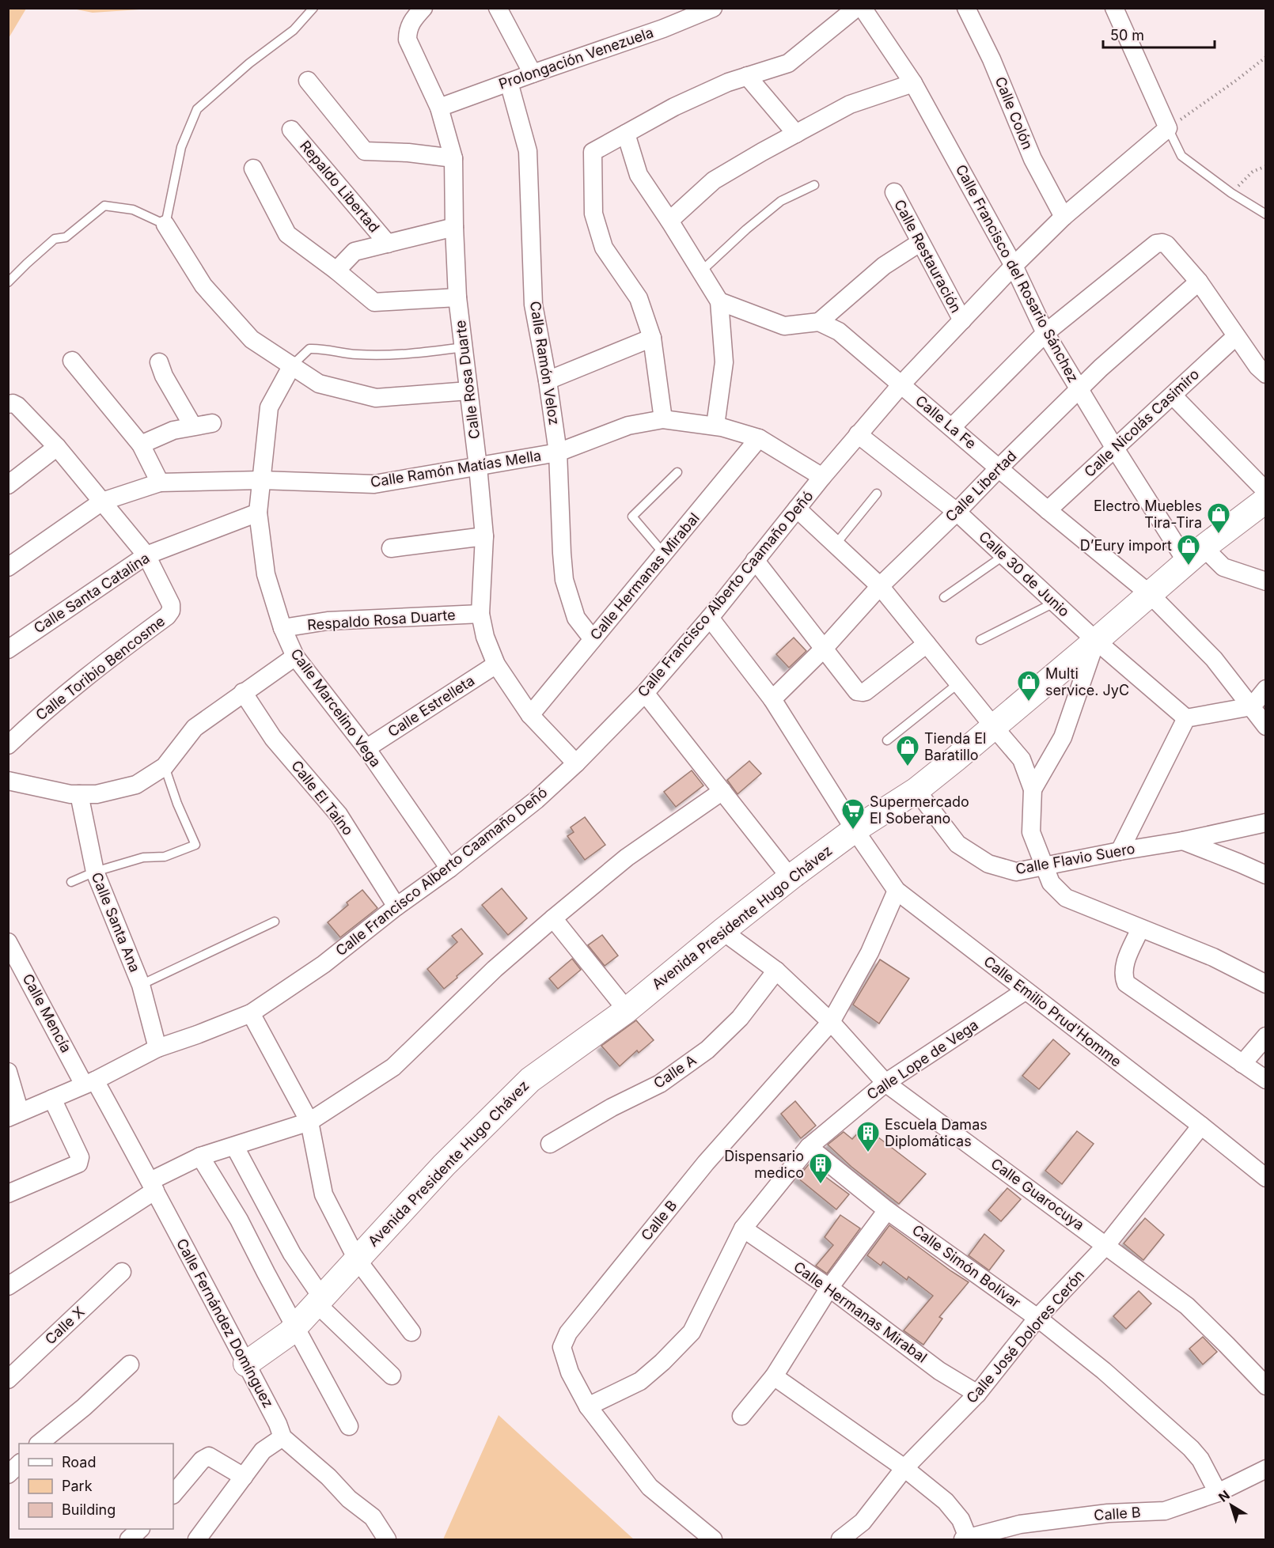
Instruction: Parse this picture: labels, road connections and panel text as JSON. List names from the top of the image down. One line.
{"streets":{"main road":["Avenida Presidente Hugo Chávez"],"street":["Prolongación Venezuela","Calle Colón","Repaldo Libertad","Calle Restauración","Calle Francisco del Rosario Sánchez","Calle Ramón Veloz","Calle Rosa Duarte","Calle La Fe","Calle Nicolás Casimiro","Calle Ramón Matías Mella","Calle Libertad","Calle 30 de Junio","Calle Hermanas Mirabal","Calle Santa Catalina","Calle Francisco Alberto Caamaño Deñó","Respaldo Rosa Duarte","Calle Toribio Bencosme","Calle Estrelleta","Calle Marcelino Vega","Calle El Taíno","Calle Flavio Suero","Calle Santa Ana","Calle Emilio Prud'Homme","Calle Mencía","Calle Lope de Vega","Calle A","Calle Guarocuya","Calle B","Calle Simón Bolívar","Calle Fernández Domínguez","Calle X","Calle José Dolores Cerón"]},"crossings":[["Prolongación Venezuela","Calle Ramón Veloz"],["Prolongación Venezuela","Calle Rosa Duarte"],["Calle Colón","Calle Francisco Alberto Caamaño Deñó"],["Calle Restauración","Calle Francisco Alberto Caamaño Deñó"],["Calle Francisco del Rosario Sánchez","Calle Nicolás Casimiro"],["Calle Francisco del Rosario Sánchez","Calle Libertad"],["Calle Francisco del Rosario Sánchez","Calle Francisco Alberto Caamaño Deñó"],["Calle Francisco del Rosario Sánchez","Avenida Presidente Hugo Chávez"],["Calle Ramón Veloz","Calle Ramón Matías Mella"],["Calle Ramón Veloz","Calle Hermanas Mirabal"],["Calle Rosa Duarte","Calle Ramón Matías Mella"],["Calle Rosa Duarte","Calle Hermanas Mirabal"],["Calle Rosa Duarte","Calle Francisco Alberto Caamaño Deñó"],["Calle Rosa Duarte","Respaldo Rosa Duarte"],["Calle Rosa Duarte","Calle Estrelleta"],["Calle La Fe","Calle Nicolás Casimiro"],["Calle La Fe","Calle Libertad"],["Calle La Fe","Calle Francisco Alberto Caamaño Deñó"],["Calle La Fe","Avenida Presidente Hugo Chávez"],["Calle Ramón Matías Mella","Calle Hermanas Mirabal"],["Calle Ramón Matías Mella","Calle Francisco Alberto Caamaño Deñó"],["Calle Ramón Matías Mella","Calle Marcelino Vega"],["Calle Libertad","Calle 30 de Junio"],["Calle Libertad","Calle Emilio Prud'Homme"],["Calle 30 de Junio","Calle Francisco Alberto Caamaño Deñó"],["Calle 30 de Junio","Avenida Presidente Hugo Chávez"],["Calle Hermanas Mirabal","Calle Lope de Vega"],["Calle Hermanas Mirabal","Calle José Dolores Cerón"],["Calle Santa Catalina","Calle Toribio Bencosme"],["Calle Santa Catalina","Calle Marcelino Vega"],["Calle Francisco Alberto Caamaño Deñó","Calle Marcelino Vega"],["Calle Francisco Alberto Caamaño Deñó","Calle El Taíno"],["Calle Francisco Alberto Caamaño Deñó","Calle Santa Ana"],["Calle Francisco Alberto Caamaño Deñó","Calle Emilio Prud'Homme"],["Calle Francisco Alberto Caamaño Deñó","Calle Mencía"],["Calle Francisco Alberto Caamaño Deñó","Calle Fernández Domínguez"],["Respaldo Rosa Duarte","Calle Marcelino Vega"],["Calle Estrelleta","Calle Marcelino Vega"],["Calle Flavio Suero","Avenida Presidente Hugo Chávez"],["Avenida Presidente Hugo Chávez","Calle Emilio Prud'Homme"],["Avenida Presidente Hugo Chávez","Calle Guarocuya"],["Avenida Presidente Hugo Chávez","Calle Fernández Domínguez"],["Calle Emilio Prud'Homme","Calle Lope de Vega"],["Calle Emilio Prud'Homme","Calle B"],["Calle Emilio Prud'Homme","Calle José Dolores Cerón"],["Calle Mencía","Calle Fernández Domínguez"],["Calle Lope de Vega","Calle Guarocuya"],["Calle Lope de Vega","Calle B"],["Calle Lope de Vega","Calle Simón Bolívar"],["Calle A","Calle Guarocuya"],["Calle Guarocuya","Calle B"],["Calle Guarocuya","Calle José Dolores Cerón"],["Calle B","Calle Simón Bolívar"],["Calle Simón Bolívar","Calle José Dolores Cerón"]],"places":{"shop":["Electro Muebles Tira-Tira","D’Eury import","Multi service. JyC","Tienda El Baratillo"],"supermarket":["Supermercado El Soberano"],"building":["Escuela Damas Diplomáticas","Dispensario medico"]},"legend":["Road","Park","Building"],"scale_bar":"50 m","north":"top left"}
